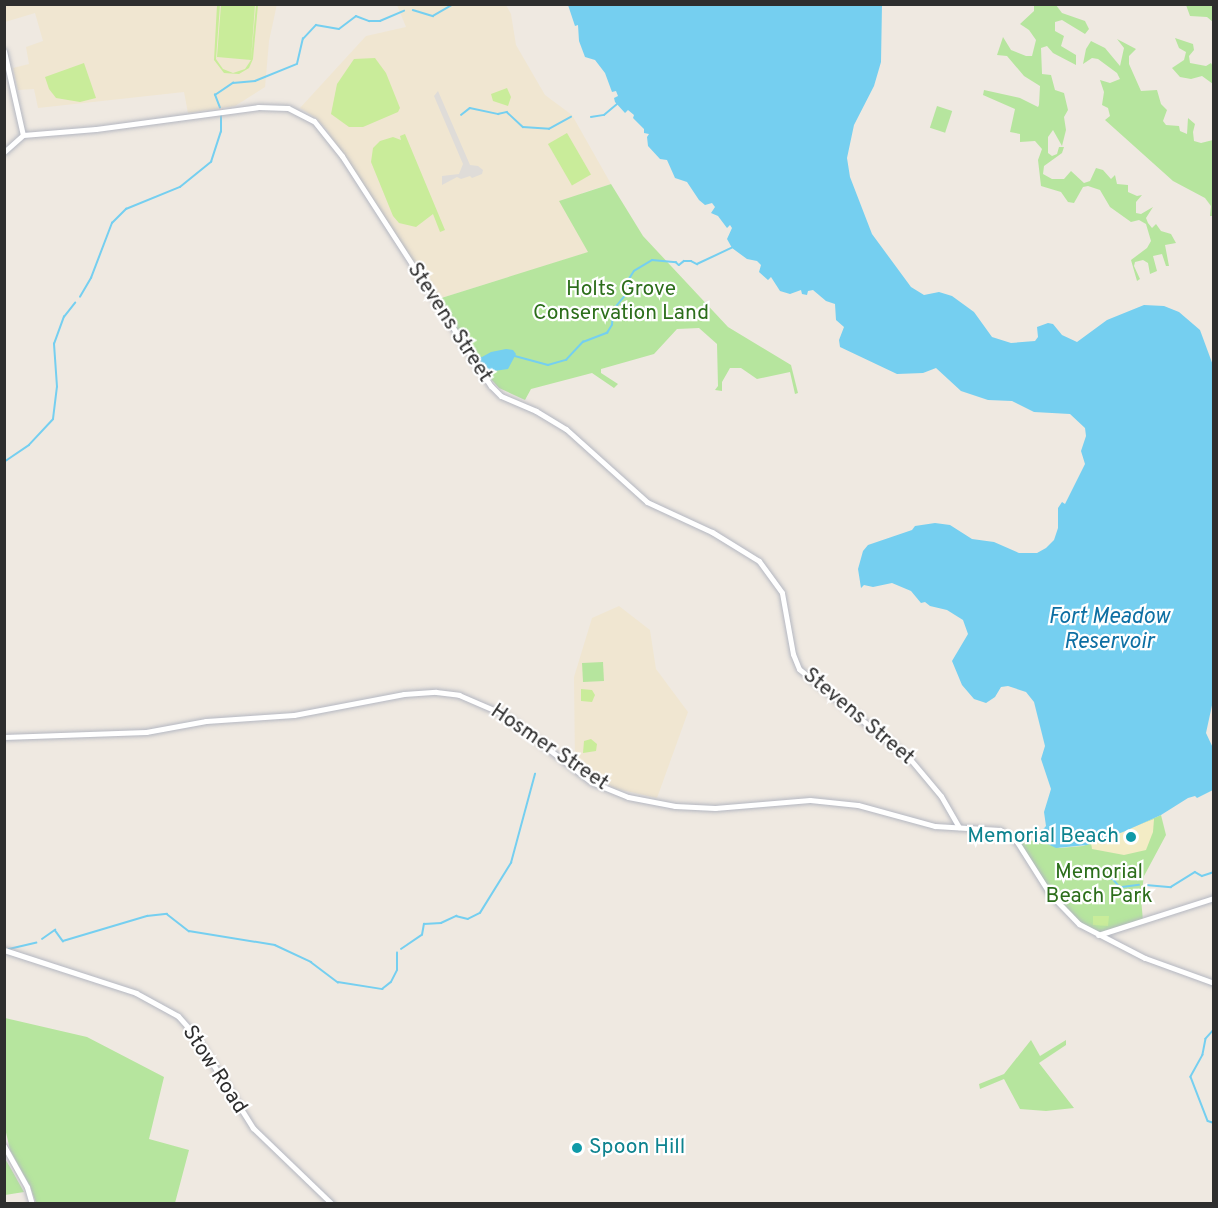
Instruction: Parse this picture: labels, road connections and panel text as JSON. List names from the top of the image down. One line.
{"streets":{"street":["Stevens Street","Hosmer Street","Stow Road"]},"crossings":[["Stevens Street","Hosmer Street"]],"water":["Fort Meadow Reservoir"],"parks":["Holts Grove Conservation Land","Memorial Beach Park"],"places":["Memorial Beach","Spoon Hill"]}
